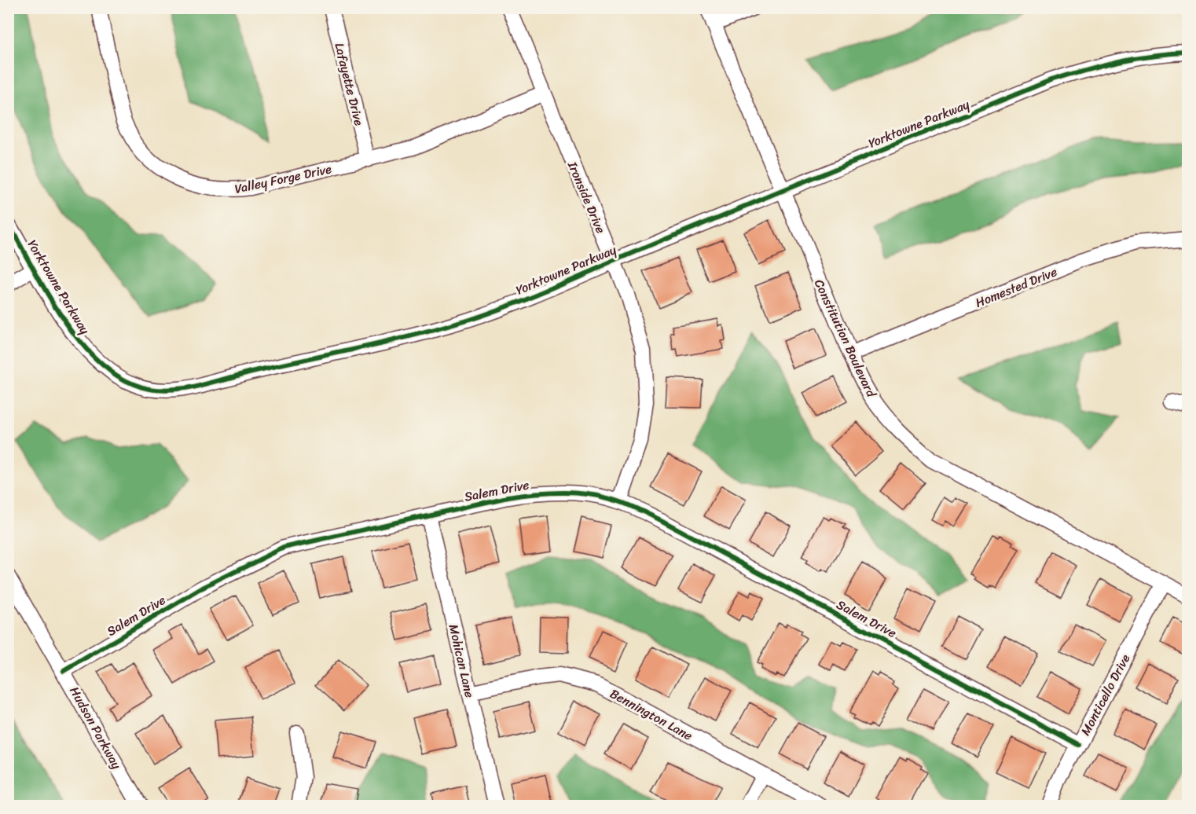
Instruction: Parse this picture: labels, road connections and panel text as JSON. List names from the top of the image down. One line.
{"streets":{"street":["Lafayette Drive","Yorktowne Parkway","Valley Forge Drive","Ironside Drive","Homested Drive","Constitution Boulevard","Salem Drive","Mohican Lane","Monticello Drive","Bennington Lane","Hudson Parkway"]},"crossings":[["Lafayette Drive","Valley Forge Drive"],["Yorktowne Parkway","Ironside Drive"],["Yorktowne Parkway","Constitution Boulevard"],["Valley Forge Drive","Ironside Drive"],["Ironside Drive","Salem Drive"],["Homested Drive","Constitution Boulevard"],["Constitution Boulevard","Monticello Drive"],["Salem Drive","Mohican Lane"],["Salem Drive","Monticello Drive"],["Salem Drive","Hudson Parkway"],["Mohican Lane","Bennington Lane"]]}
